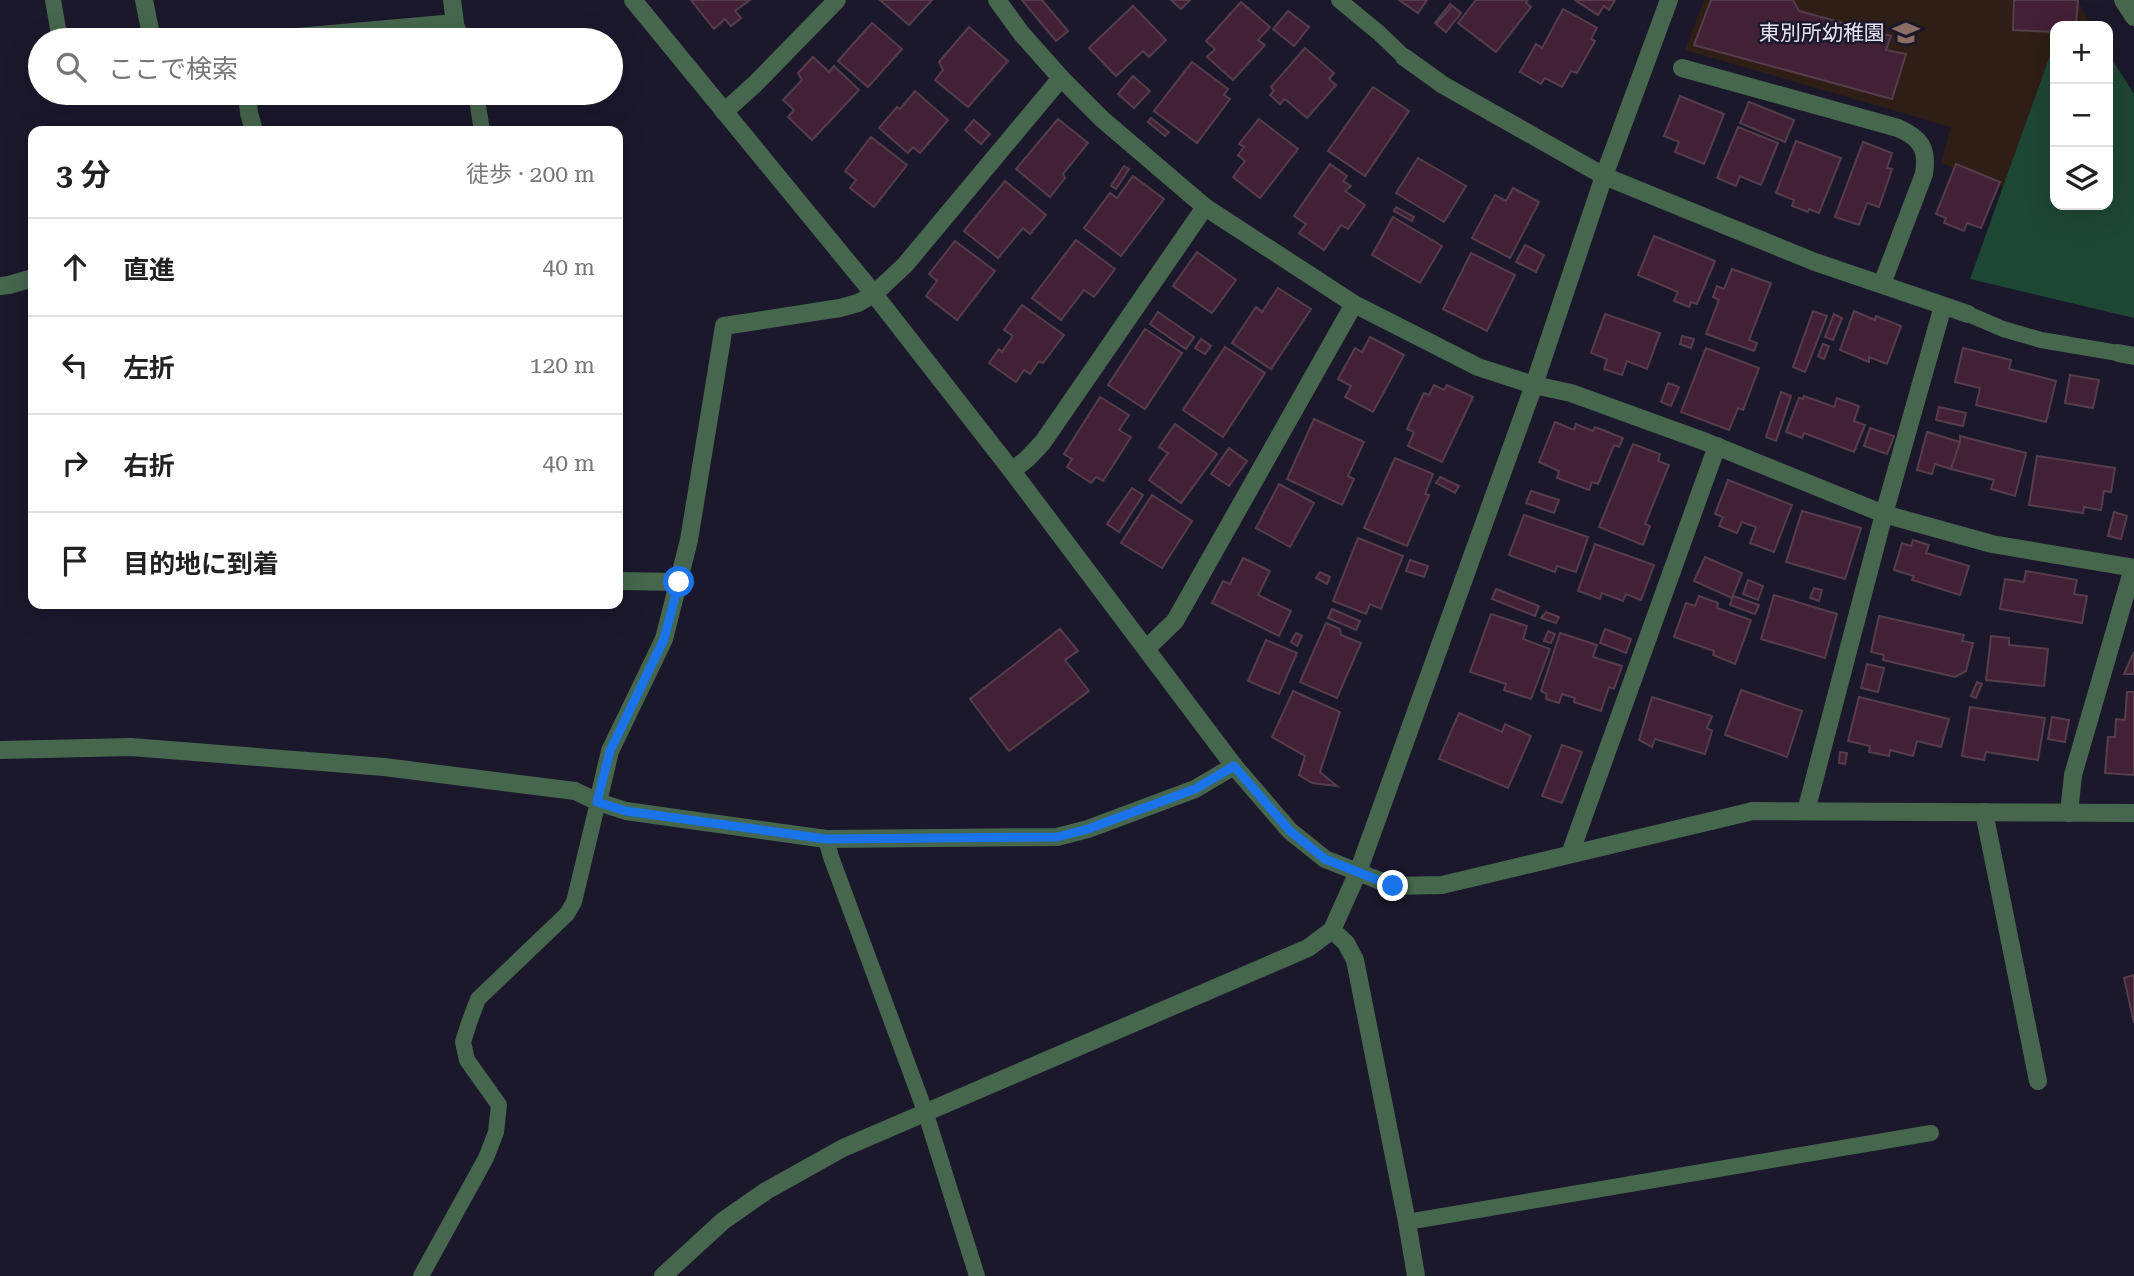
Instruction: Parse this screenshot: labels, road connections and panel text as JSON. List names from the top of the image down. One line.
{"places":{"school or university":["東別所幼稚園"]},"page":{"map_buttons":["+","−"],"search":"ここで検索","heading":["3 分","徒歩 · 200 m"],"list":[["直進","40 m"],["左折","120 m"],["右折","40 m"],"目的地に到着"]}}
